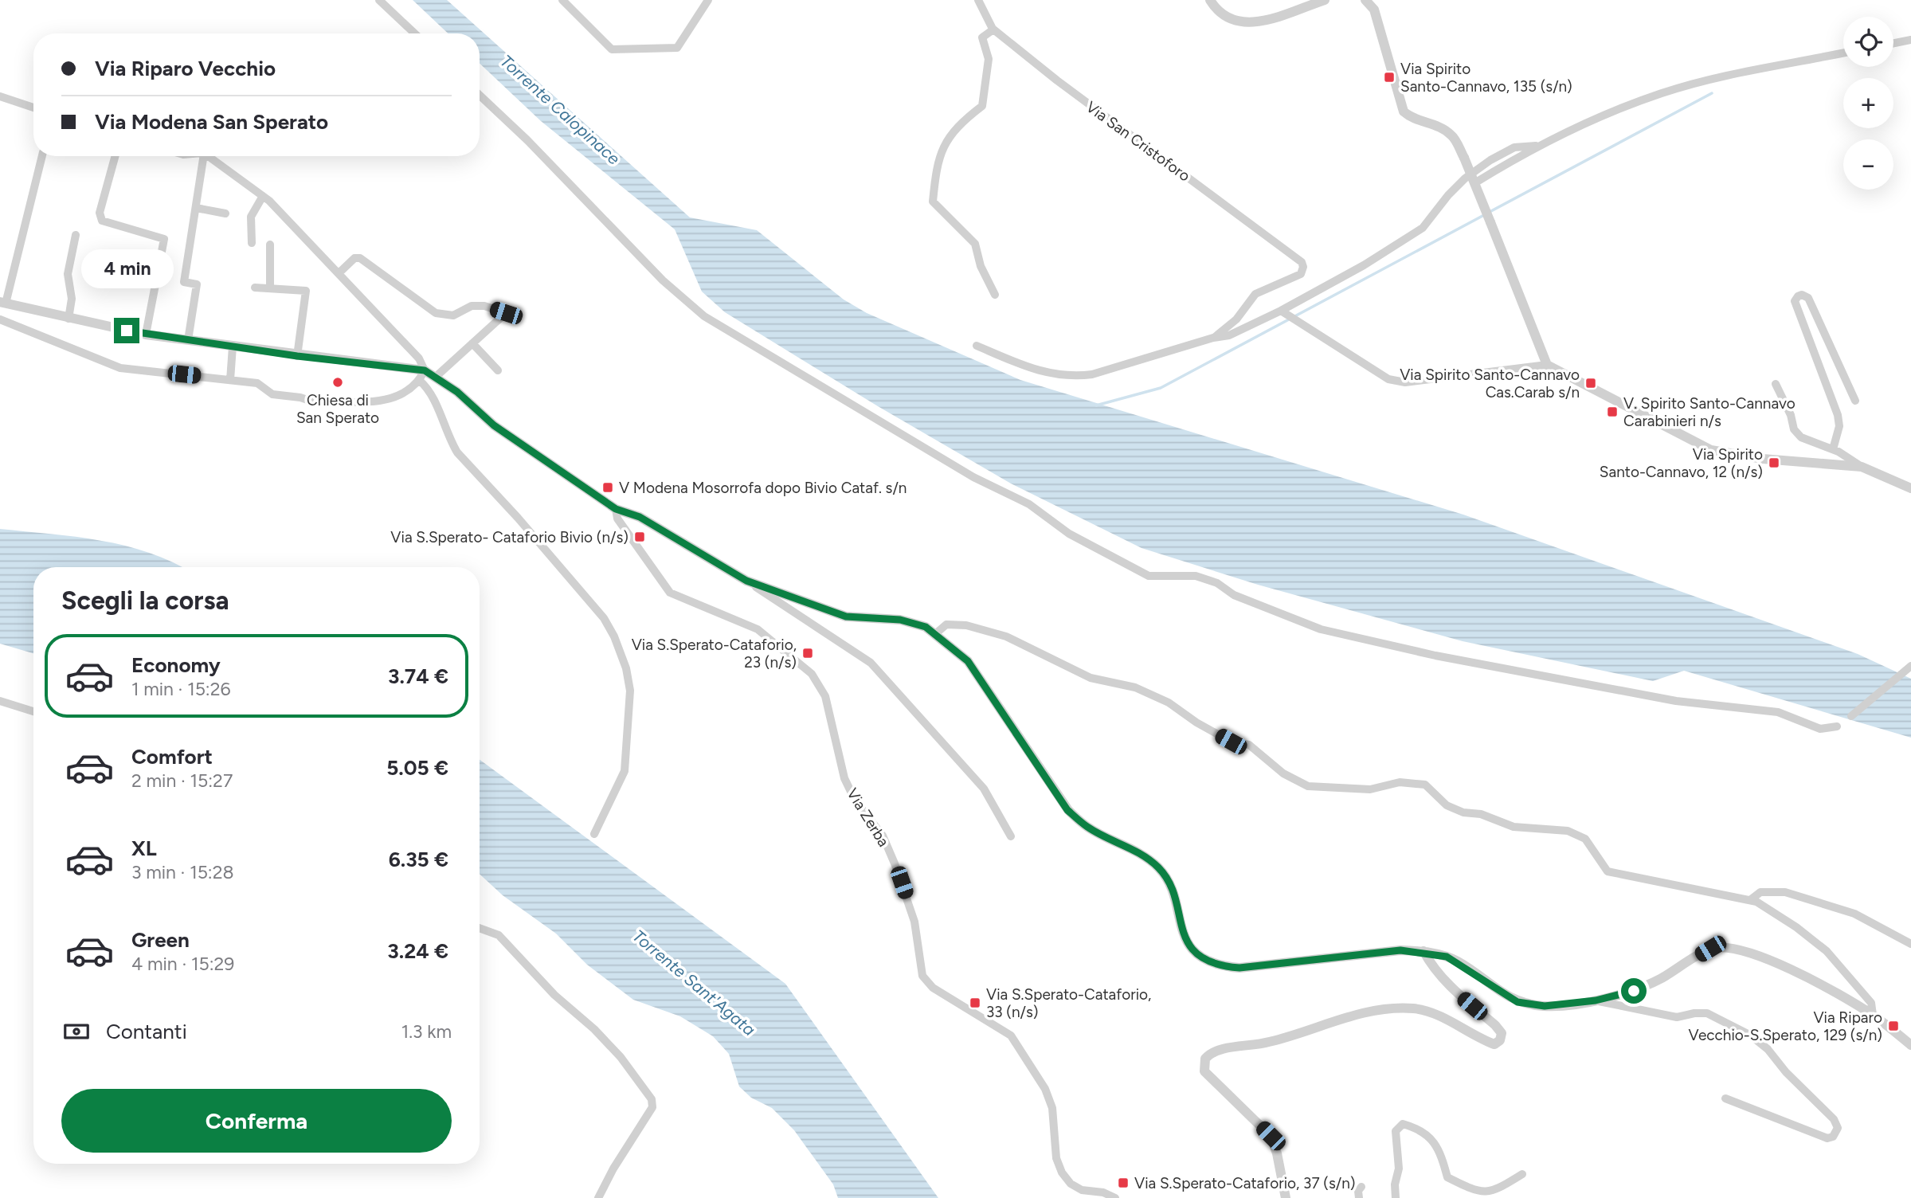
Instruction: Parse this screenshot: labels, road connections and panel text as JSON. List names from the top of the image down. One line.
{"streets":{"street":["Via San Cristoforo","Via Zerba"]},"water":["Torrente Calopinace","Torrente Sant'Agata"],"places":{"transit":["Via Spirito Santo-Cannavo, 135 (s/n)","Via Spirito Santo-Cannavo Cas.Carab s/n","V. Spirito Santo-Cannavo Carabinieri n/s","Via Spirito Santo-Cannavo, 12 (n/s)","V Modena Mosorrofa dopo Bivio Cataf. s/n","Via S.Sperato- Cataforio Bivio (n/s)","Via S.Sperato-Cataforio, 23 (n/s)","Via S.Sperato-Cataforio, 33 (n/s)","Via Riparo Vecchio-S.Sperato, 129 (s/n)","Via S.Sperato-Cataforio, 37 (s/n)"],"other":["Chiesa di San Sperato"]},"page":{"map_buttons":["+","−"],"banner":["Via Riparo Vecchio","Via Modena San Sperato"],"bubble":"4 min","heading":"Scegli la corsa","list":[{"name":"Economy","note":"1 min · 15:26","value":"3.74 €"},{"name":"Comfort","note":"2 min · 15:27","value":"5.05 €"},{"name":"XL","note":"3 min · 15:28","value":"6.35 €"},{"name":"Green","note":"4 min · 15:29","value":"3.24 €"}],"pay":["Contanti","1.3 km"],"buttons":"Conferma"}}
